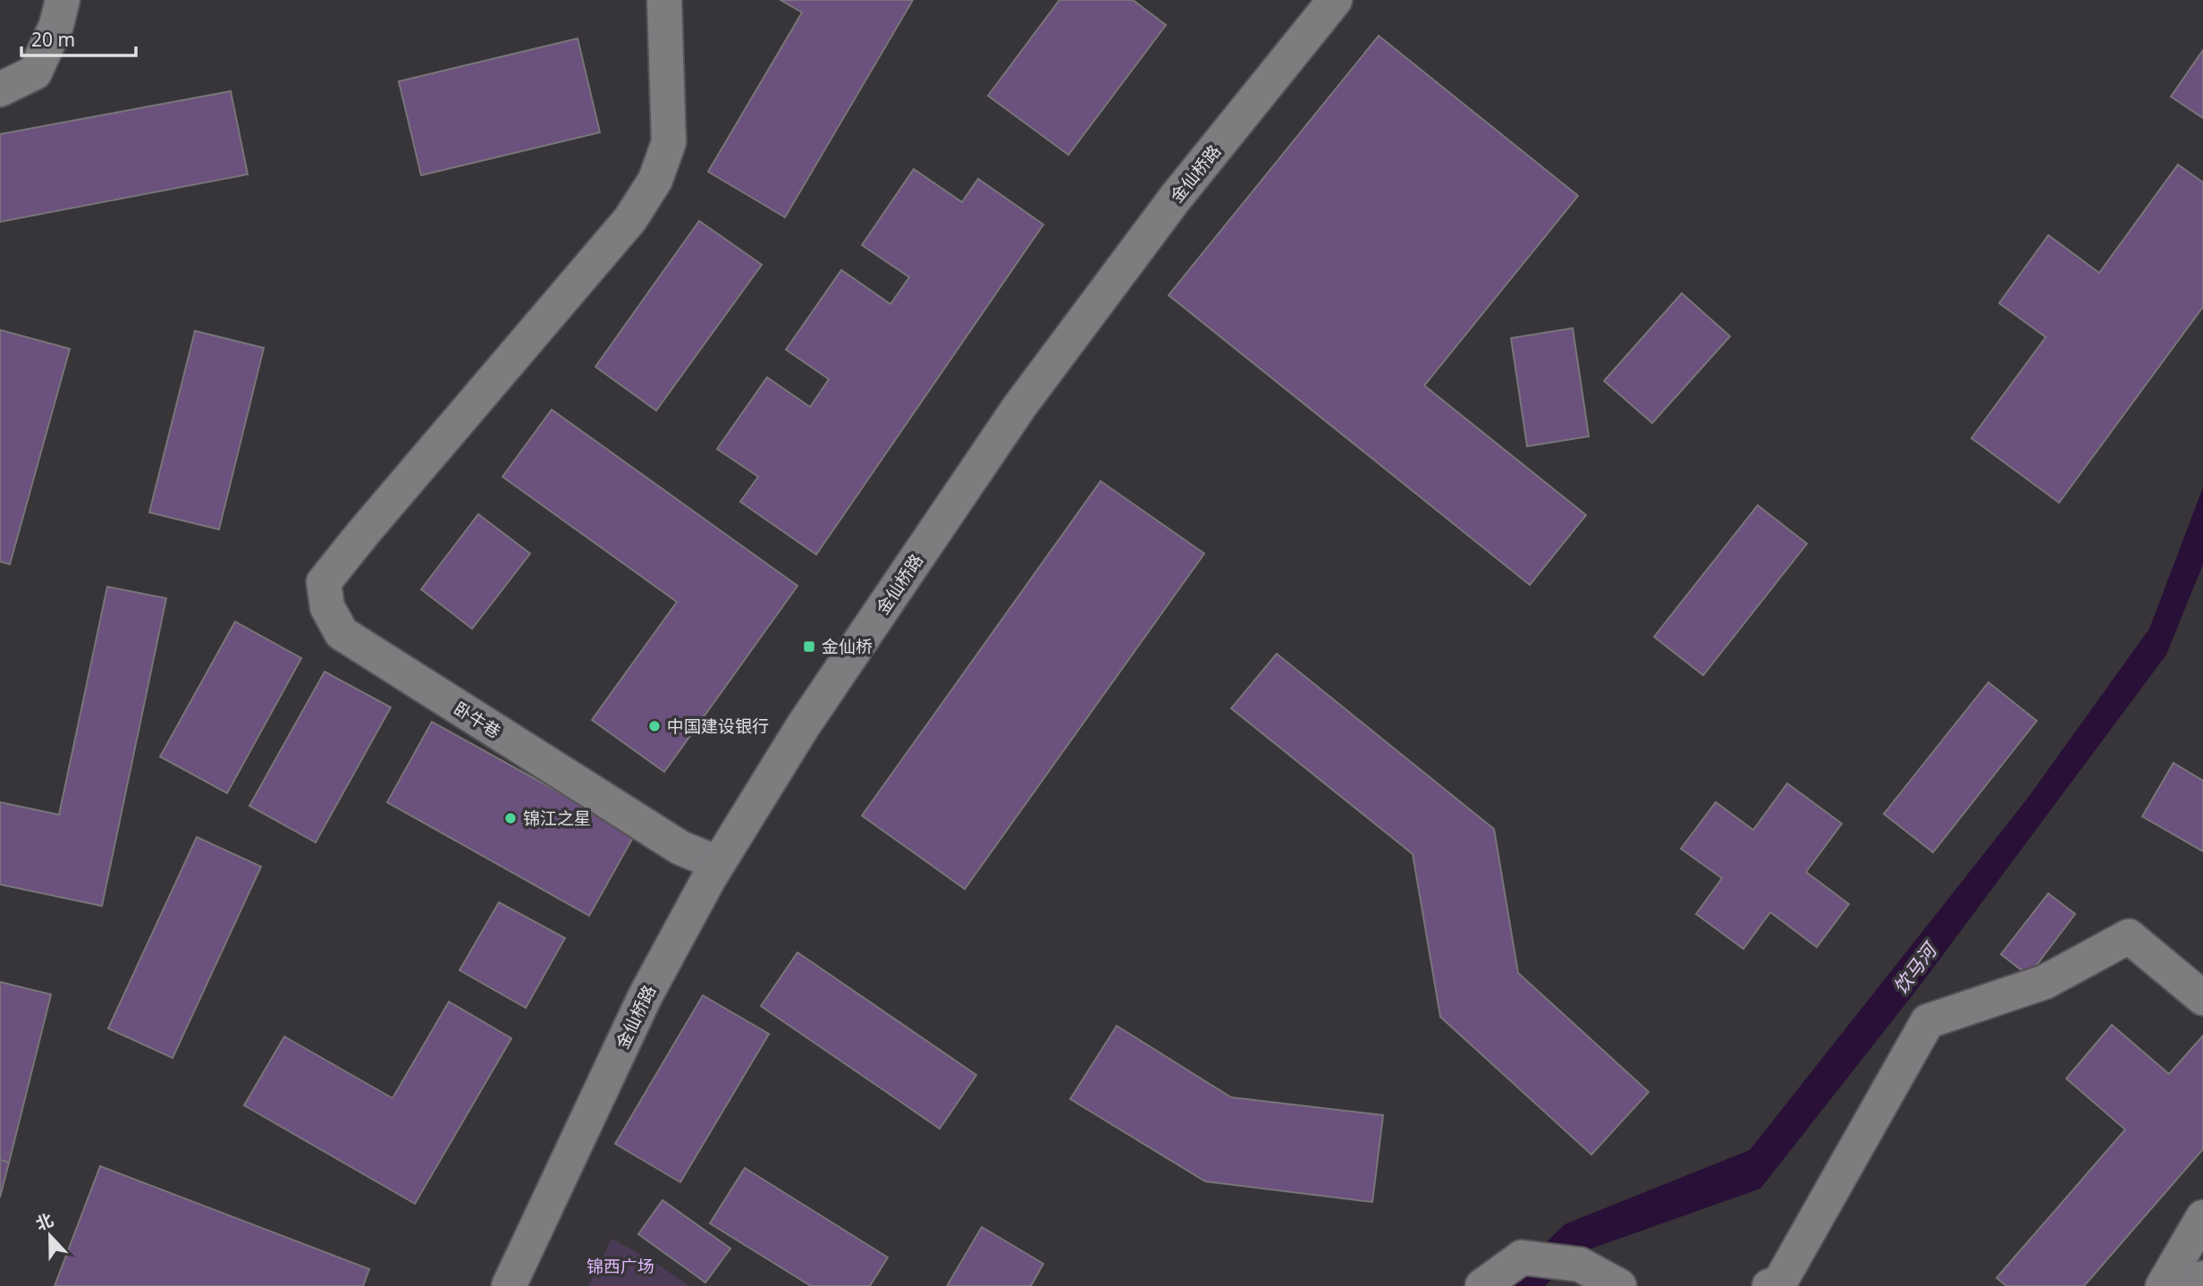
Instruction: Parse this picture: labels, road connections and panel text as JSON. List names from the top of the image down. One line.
{"streets":{"street":["金仙桥路","卧牛巷"]},"crossings":[["金仙桥路","卧牛巷"]],"water":["饮马河"],"parks":["锦西广场"],"places":{"transit":["金仙桥"],"other":["中国建设银行","锦江之星"]},"scale_bar":"20 m","north":"top"}
